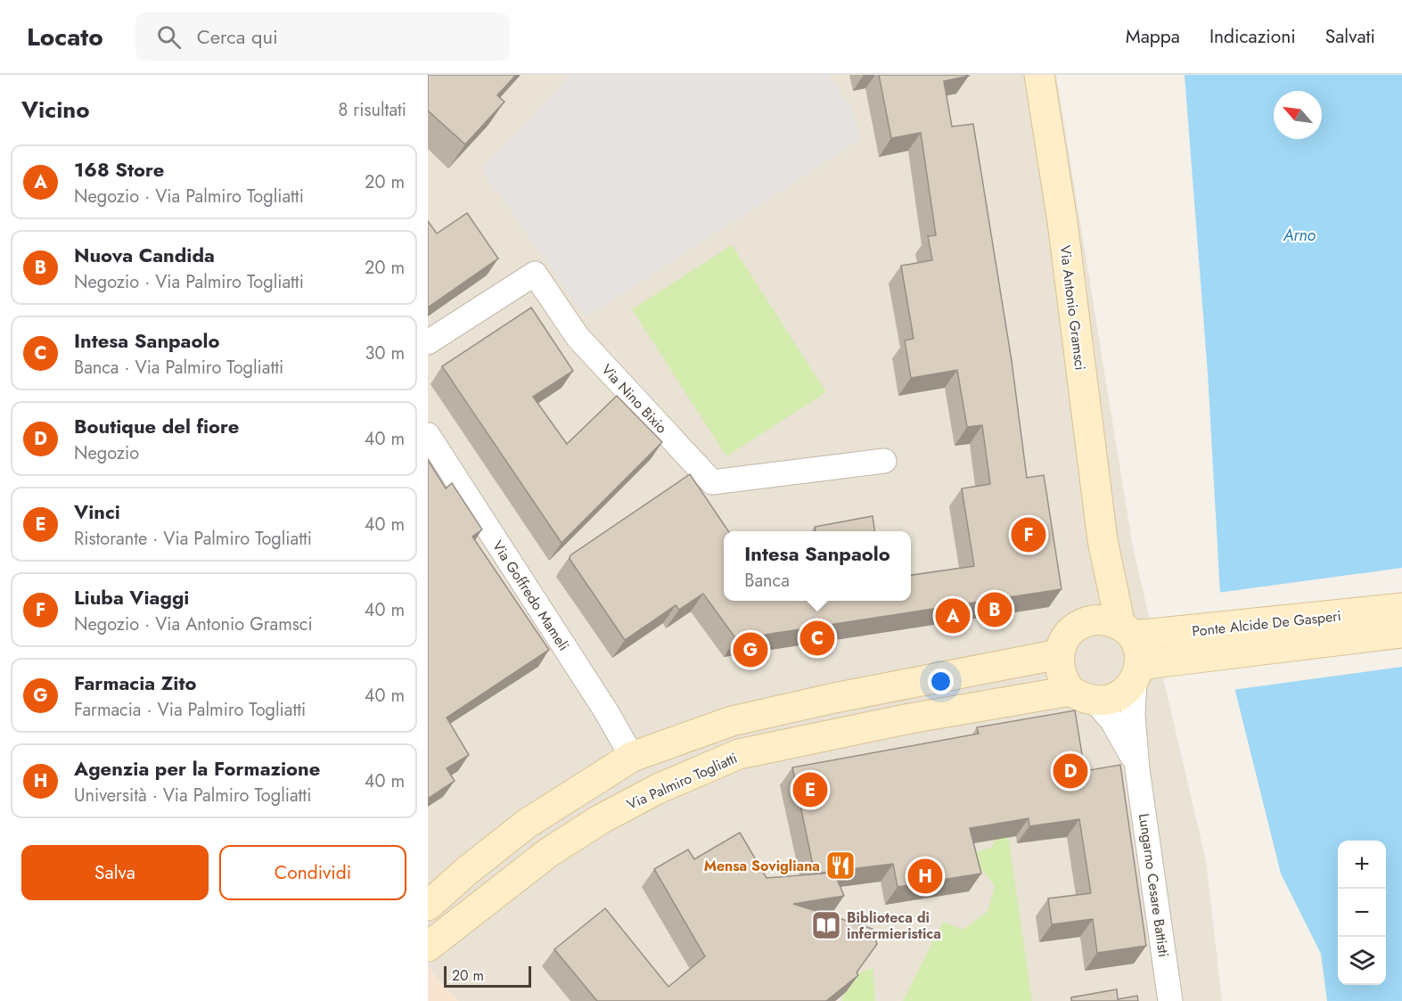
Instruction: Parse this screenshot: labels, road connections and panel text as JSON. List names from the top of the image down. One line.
{"streets":{"main road":["Via Antonio Gramsci","Ponte Alcide De Gasperi","Via Palmiro Togliatti"],"street":["Via Nino Bixio","Via Goffredo Mameli","Lungarno Cesare Battisti"]},"crossings":[["Via Antonio Gramsci","Ponte Alcide De Gasperi"],["Via Antonio Gramsci","Via Palmiro Togliatti"],["Via Antonio Gramsci","Lungarno Cesare Battisti"],["Ponte Alcide De Gasperi","Via Palmiro Togliatti"],["Ponte Alcide De Gasperi","Lungarno Cesare Battisti"],["Via Palmiro Togliatti","Lungarno Cesare Battisti"]],"water":["Arno"],"places":{"restaurant":["Mensa Sovigliana"],"library":["Biblioteca di infermieristica"]},"scale_bar":"20 m","north":"top left","page":{"header":"Locato","search":"Cerca qui","nav":["Mappa","Indicazioni","Salvati"],"heading":["Vicino","8 risultati"],"list":[{"mark":"A","name":"168 Store","note":"Negozio · Via Palmiro Togliatti","value":"20 m"},{"mark":"B","name":"Nuova Candida","note":"Negozio · Via Palmiro Togliatti","value":"20 m"},{"mark":"C","name":"Intesa Sanpaolo","note":"Banca · Via Palmiro Togliatti","value":"30 m"},{"mark":"D","name":"Boutique del fiore","note":"Negozio","value":"40 m"},{"mark":"E","name":"Vinci","note":"Ristorante · Via Palmiro Togliatti","value":"40 m"},{"mark":"F","name":"Liuba Viaggi","note":"Negozio · Via Antonio Gramsci","value":"40 m"},{"mark":"G","name":"Farmacia Zito","note":"Farmacia · Via Palmiro Togliatti","value":"40 m"},{"mark":"H","name":"Agenzia per la Formazione","note":"Università · Via Palmiro Togliatti","value":"40 m"}],"pins":["F","B","A","C","G","D","E","H"],"popup":["Intesa Sanpaolo","Banca"],"buttons":["Salva","Condividi"],"map_buttons":["+","−"],"scale":"20 m"}}
